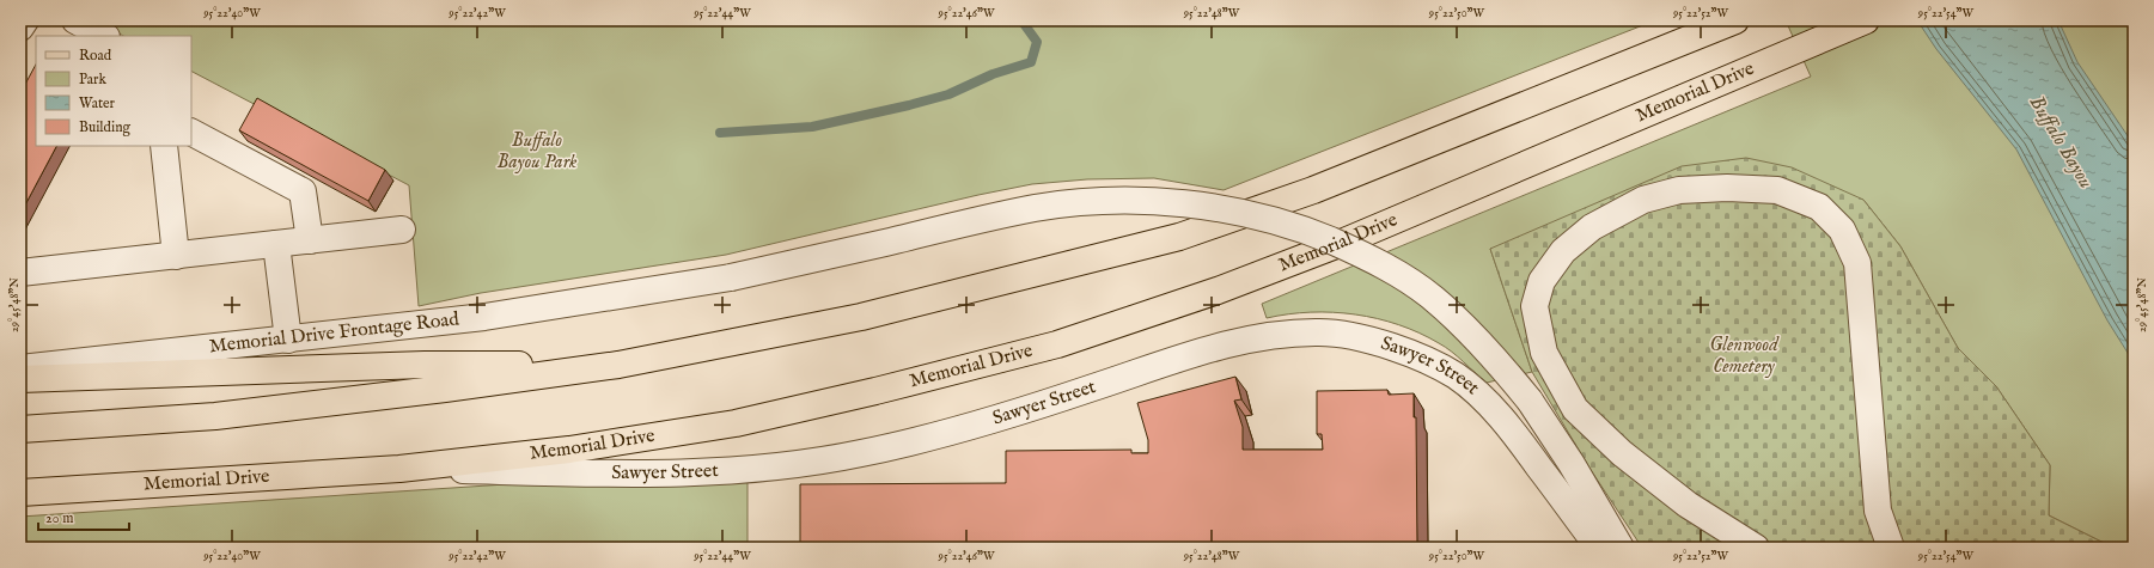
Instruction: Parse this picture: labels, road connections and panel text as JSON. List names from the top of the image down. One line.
{"streets":{"main road":["Memorial Drive"],"street":["Memorial Drive Frontage Road","Sawyer Street"]},"crossings":[["Memorial Drive","Sawyer Street"],["Memorial Drive Frontage Road","Sawyer Street"]],"water":["Buffalo Bayou"],"parks":["Buffalo Bayou Park","Glenwood Cemetery"],"legend":["Road","Park","Water","Building"],"scale_bar":"20 m","coordinates":["95°22'40\"W","95°22'42\"W","95°22'44\"W","95°22'46\"W","95°22'48\"W","95°22'50\"W","95°22'52\"W","95°22'54\"W","29°45'48\"N"]}
